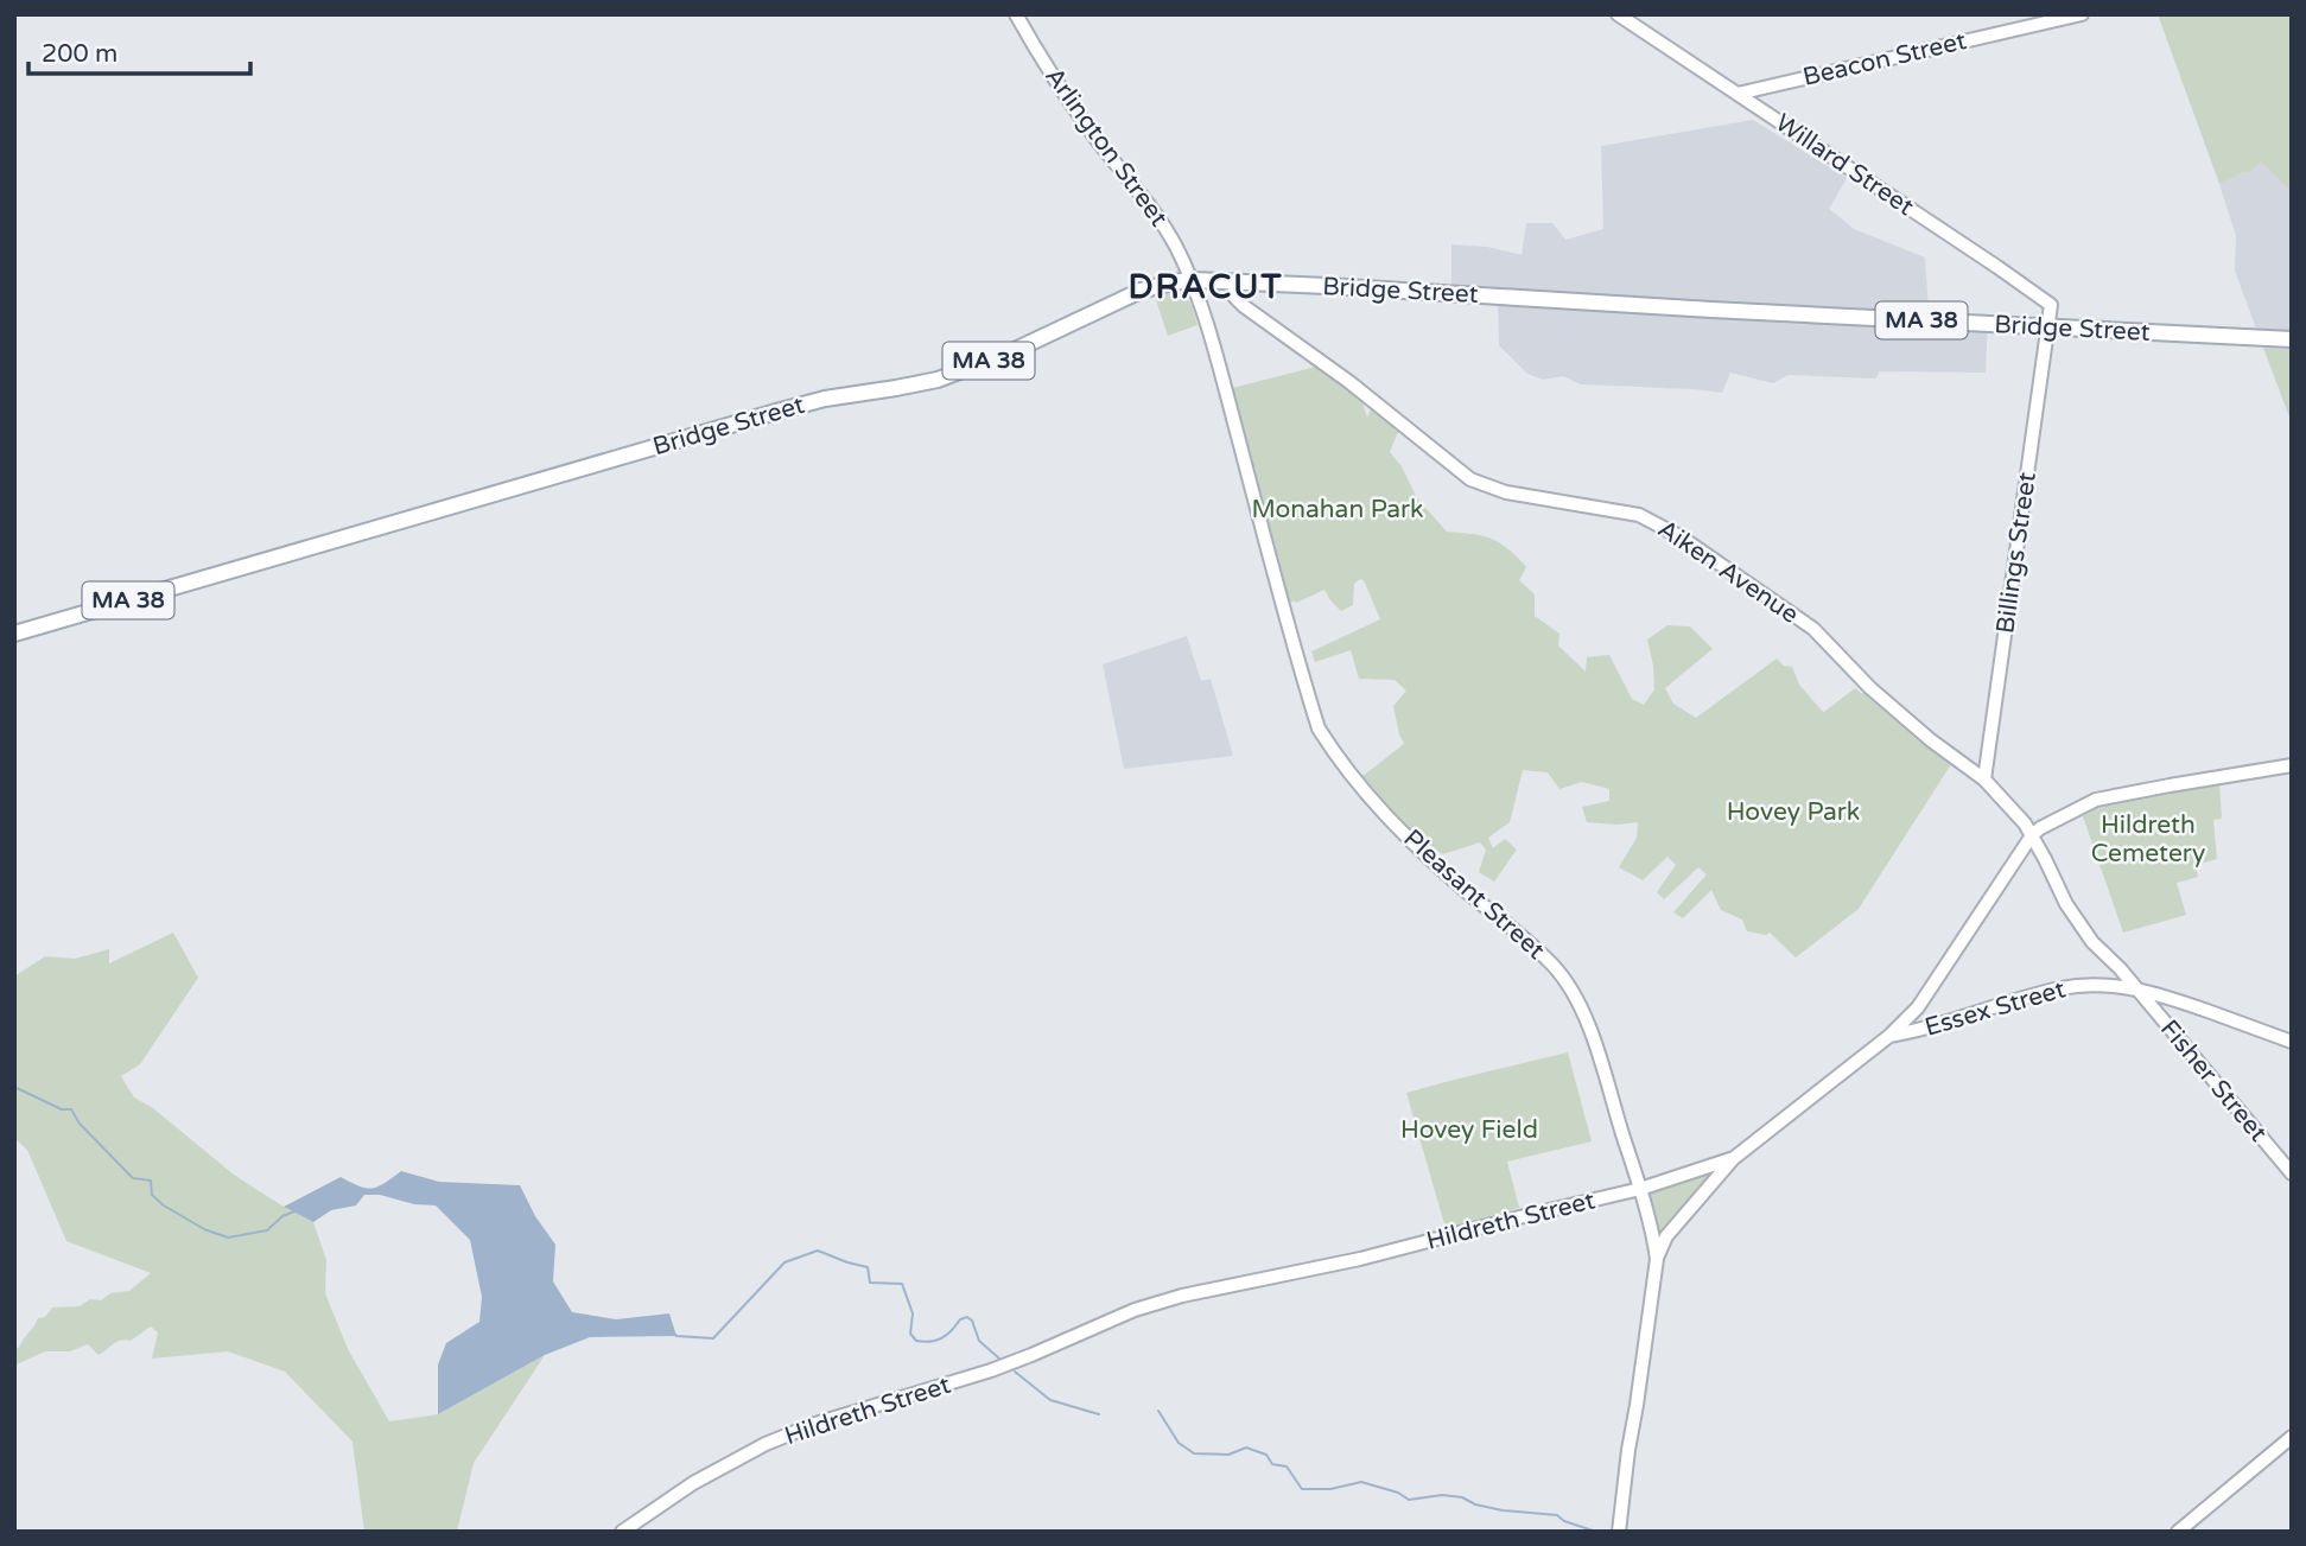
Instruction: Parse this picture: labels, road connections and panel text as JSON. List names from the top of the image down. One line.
{"streets":{"main road":["Bridge Street","MA 38"],"street":["Beacon Street","Arlington Street","Willard Street","Billings Street","Aiken Avenue","Pleasant Street","Essex Street","Fisher Street","Hildreth Street"]},"crossings":[["Beacon Street","Willard Street"],["Arlington Street","Bridge Street"],["Arlington Street","Pleasant Street"],["Willard Street","Bridge Street"],["Willard Street","Billings Street"],["Bridge Street","Billings Street"],["Bridge Street","Aiken Avenue"],["Bridge Street","Pleasant Street"],["Billings Street","Aiken Avenue"],["Aiken Avenue","Essex Street"],["Aiken Avenue","Fisher Street"],["Aiken Avenue","Hildreth Street"],["Pleasant Street","Hildreth Street"],["Essex Street","Fisher Street"],["Essex Street","Hildreth Street"]],"districts":["DRACUT"],"parks":["Monahan Park","Hovey Park","Hildreth Cemetery","Hovey Field"],"scale_bar":"200 m"}
